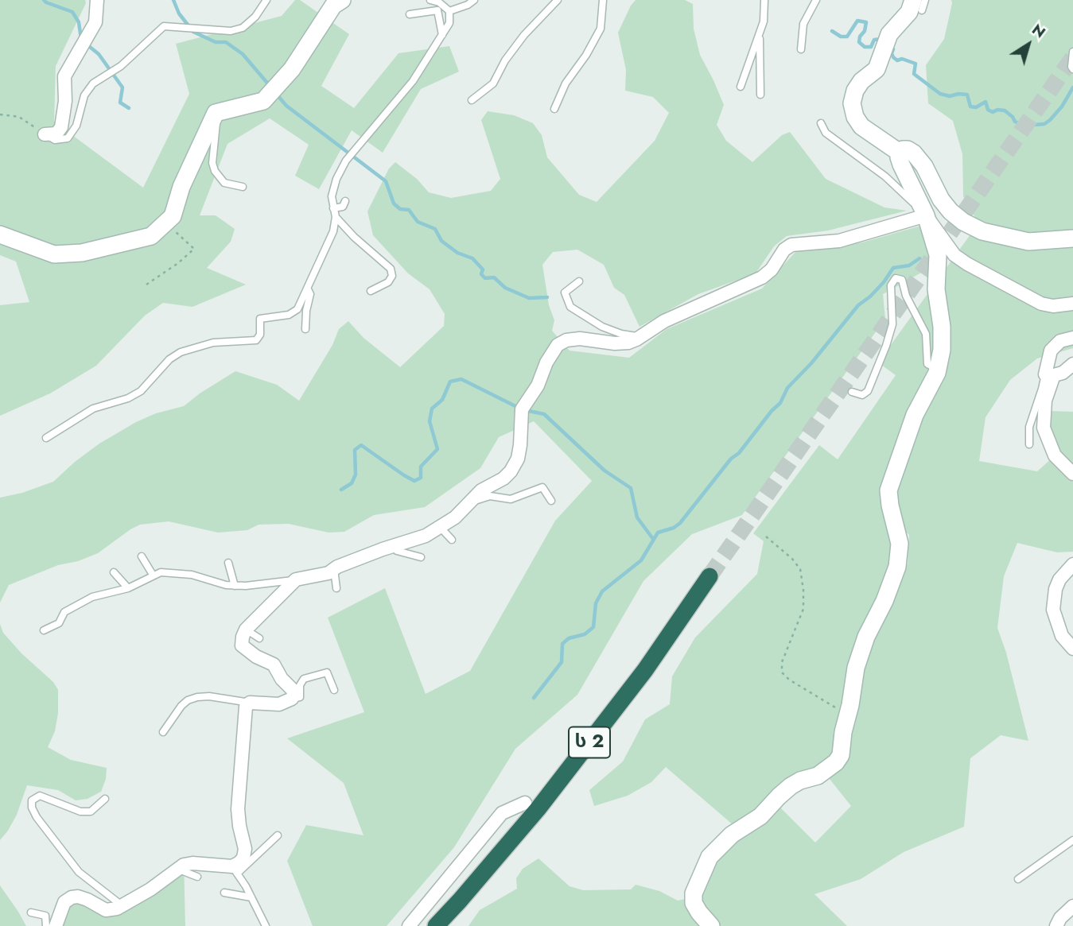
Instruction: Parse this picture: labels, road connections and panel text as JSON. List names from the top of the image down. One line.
{"streets":{"highway":["ს 2"]},"north":"top right"}
